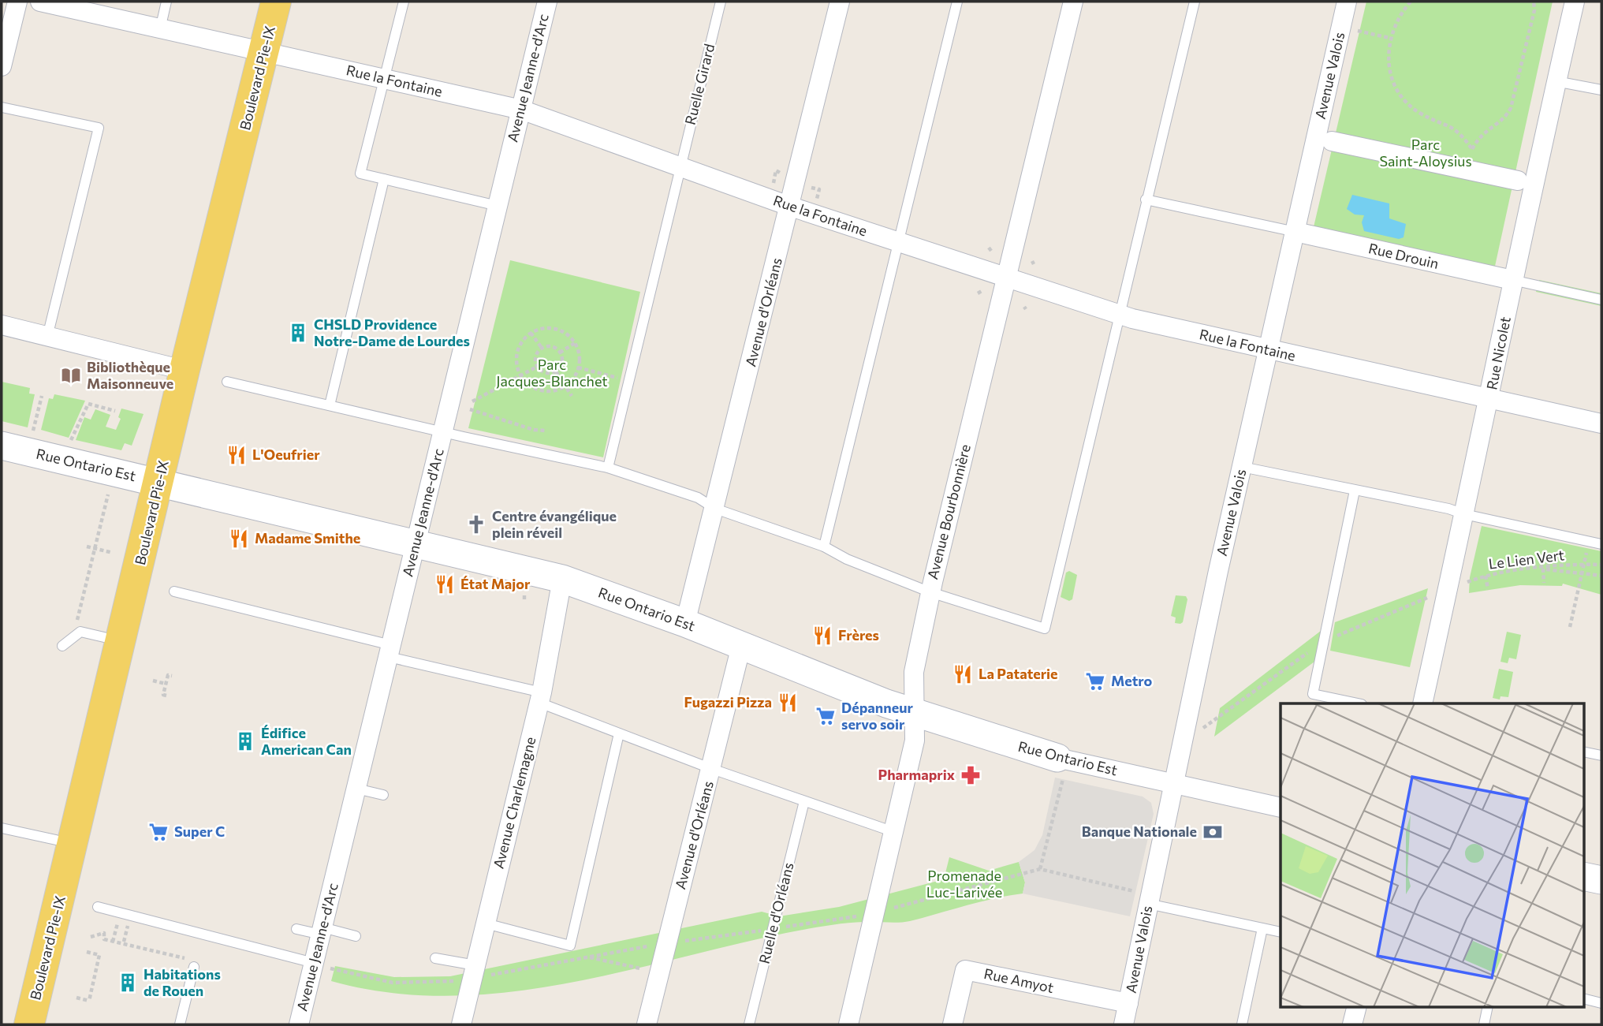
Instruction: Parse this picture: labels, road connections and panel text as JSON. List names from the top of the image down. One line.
{"streets":{"main road":["Boulevard Pie-IX","Rue Ontario Est"],"street":["Avenue Valois","Avenue Jeanne-d'Arc","Rue la Fontaine","Rue Drouin","Avenue d'Orléans","Rue Nicolet","Avenue Bourbonnière","Avenue Charlemagne","Rue Amyot"],"lane":["Ruelle Girard","Ruelle d'Orléans"],"path":["Le Lien Vert"]},"crossings":[["Avenue Valois","Rue la Fontaine"],["Avenue Valois","Rue Drouin"],["Avenue Valois","Rue Ontario Est"],["Avenue Valois","Rue Amyot"],["Boulevard Pie-IX","Rue la Fontaine"],["Boulevard Pie-IX","Rue Ontario Est"],["Avenue Jeanne-d'Arc","Rue la Fontaine"],["Avenue Jeanne-d'Arc","Rue Ontario Est"],["Rue la Fontaine","Ruelle Girard"],["Rue la Fontaine","Avenue d'Orléans"],["Rue la Fontaine","Rue Nicolet"],["Rue la Fontaine","Avenue Bourbonnière"],["Rue Drouin","Rue Nicolet"],["Avenue d'Orléans","Rue Ontario Est"],["Rue Ontario Est","Avenue Bourbonnière"],["Rue Ontario Est","Avenue Charlemagne"]],"parks":["Parc Saint-Aloysius","Parc Jacques-Blanchet","Promenade Luc-Larivée"],"places":{"building":["CHSLD Providence Notre-Dame de Lourdes","Édifice American Can","Habitations de Rouen"],"library":["Bibliothèque Maisonneuve"],"restaurant":["L'Oeufrier","Madame Smithe","État Major","Frères","La Pataterie","Fugazzi Pizza"],"church":["Centre évangélique plein réveil"],"supermarket":["Metro","Dépanneur servo soir","Super C"],"pharmacy":["Pharmaprix"],"bank":["Banque Nationale"]}}
